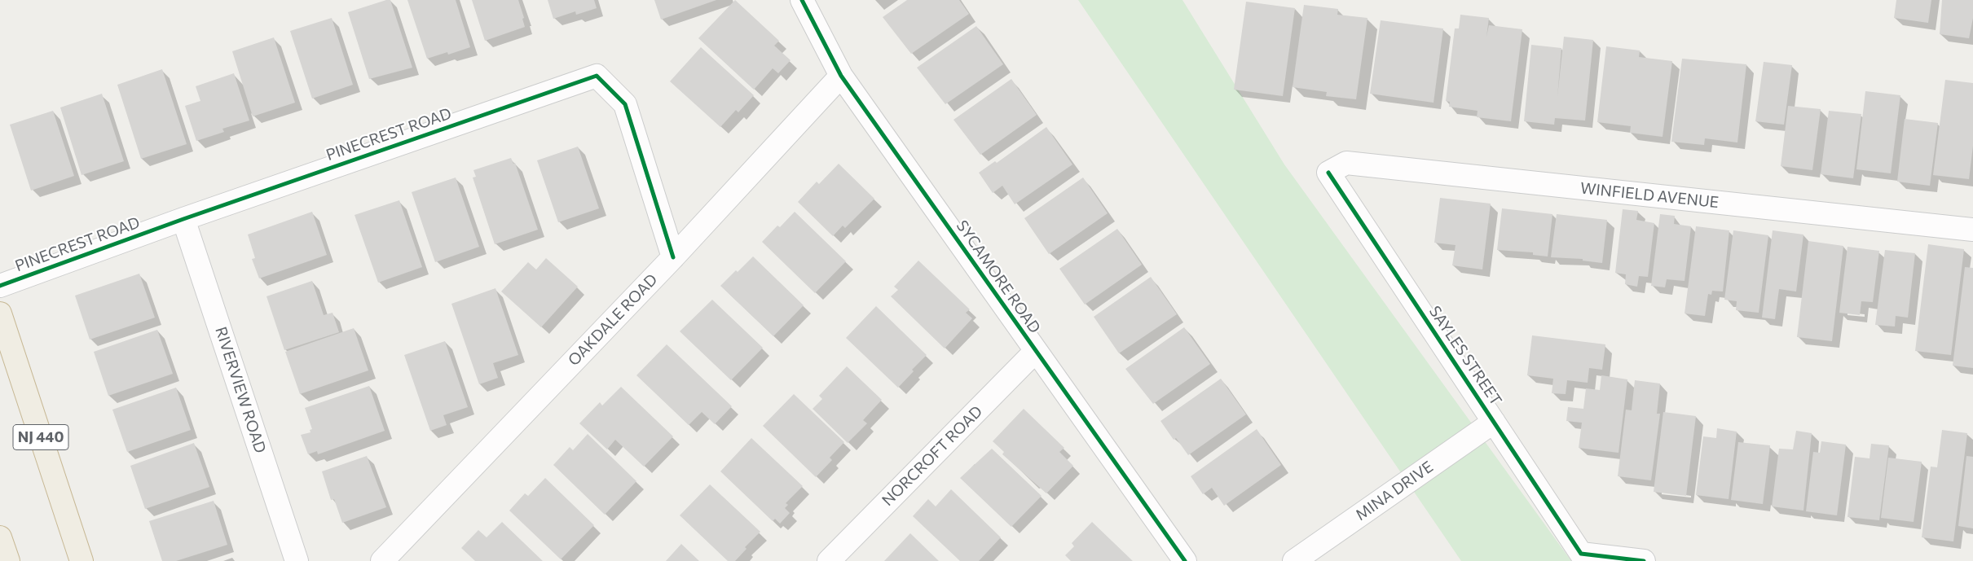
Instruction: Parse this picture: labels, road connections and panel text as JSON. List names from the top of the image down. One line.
{"streets":{"highway":["NJ 440"],"street":["PINECREST ROAD","WINFIELD AVENUE","SYCAMORE ROAD","OAKDALE ROAD","SAYLES STREET","RIVERVIEW ROAD","NORCROFT ROAD","MINA DRIVE"]},"crossings":[["PINECREST ROAD","OAKDALE ROAD"],["PINECREST ROAD","RIVERVIEW ROAD"],["WINFIELD AVENUE","SAYLES STREET"],["SYCAMORE ROAD","OAKDALE ROAD"],["SYCAMORE ROAD","NORCROFT ROAD"],["SAYLES STREET","MINA DRIVE"]]}
